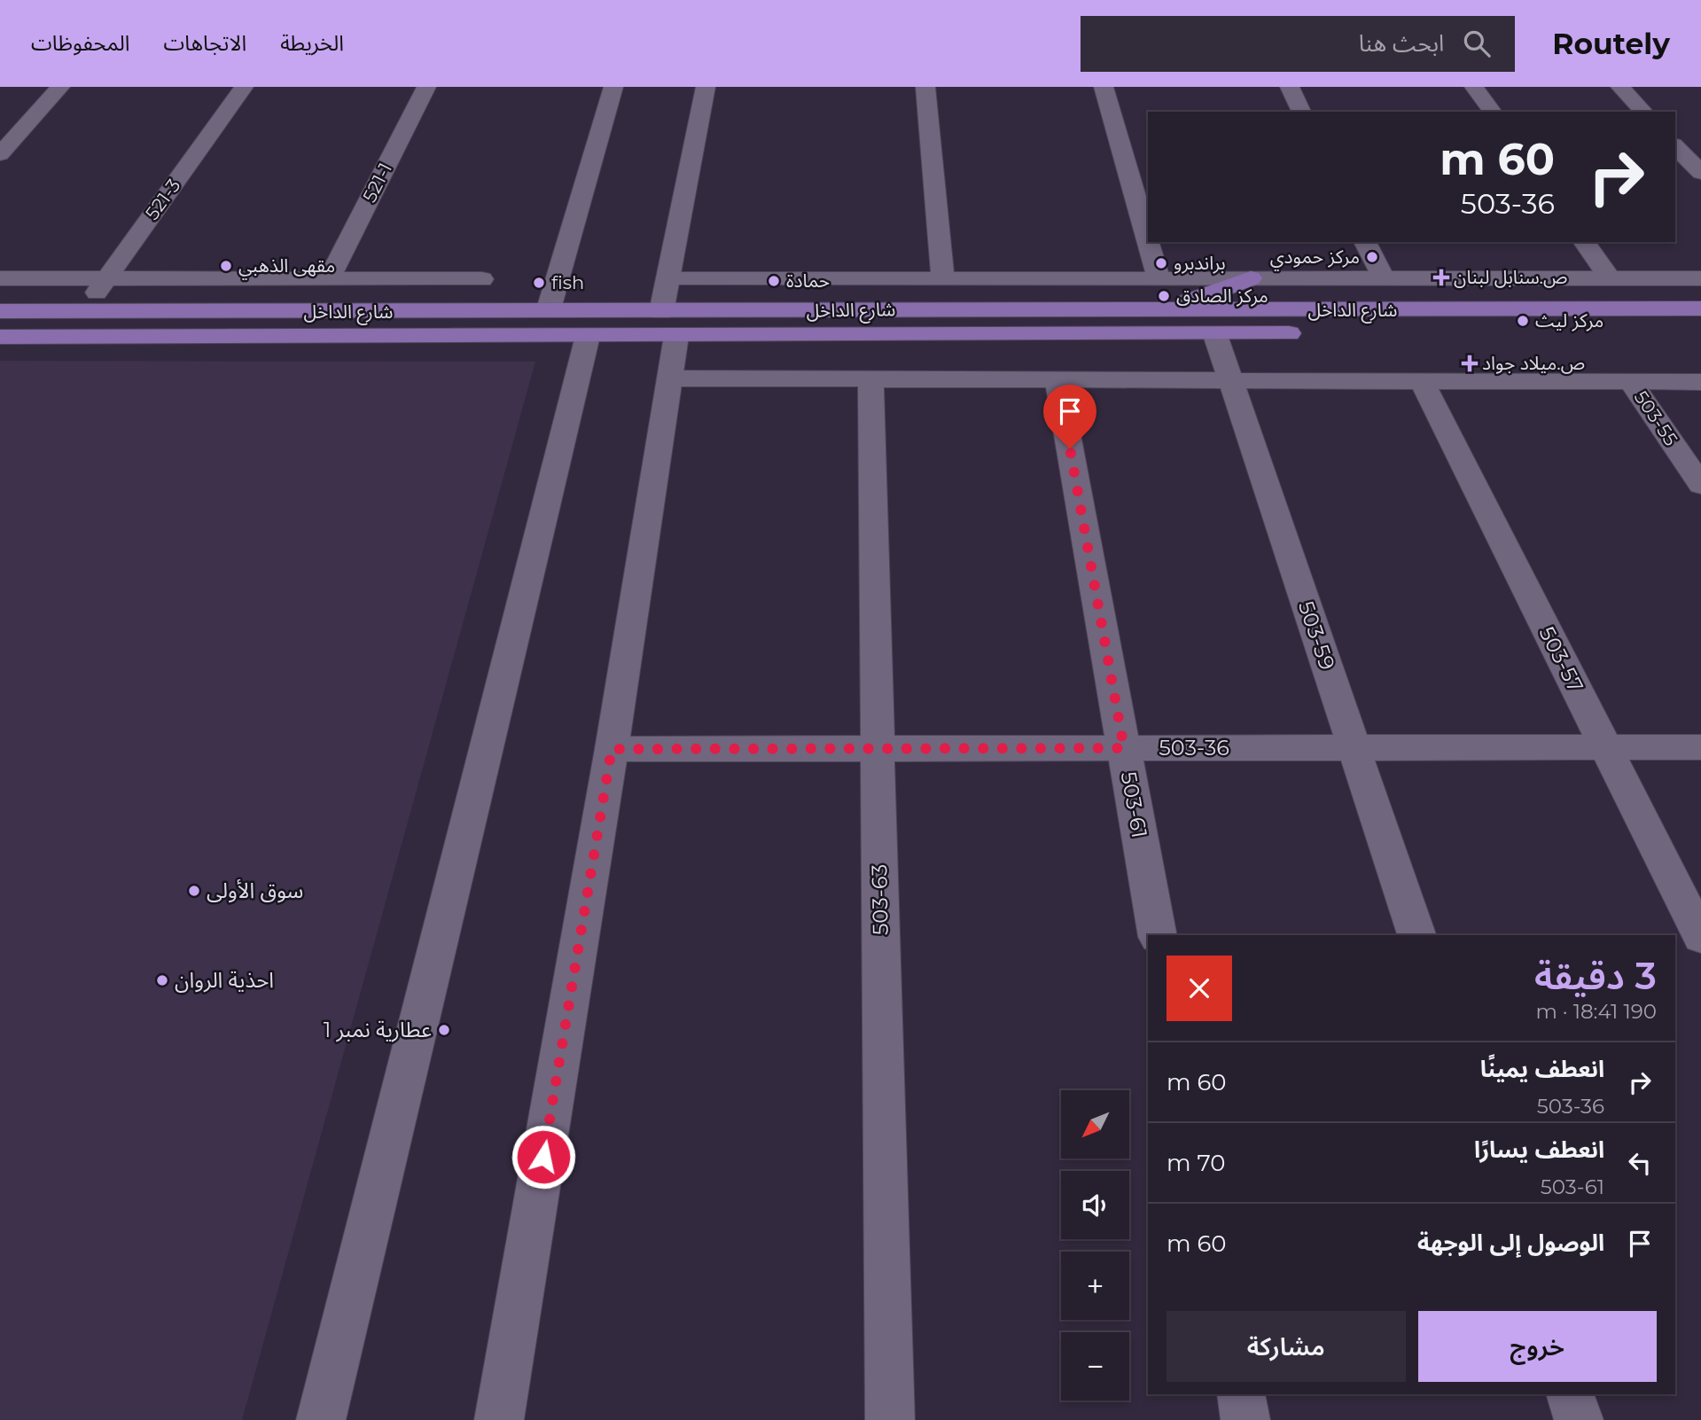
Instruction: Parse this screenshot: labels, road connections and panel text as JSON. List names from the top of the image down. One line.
{"streets":{"main road":["شارع الداخل"],"street":["521-1","521-3","503-55","503-59","503-57","503-36","503-61","503-63"]},"crossings":[["521-3","شارع الداخل"],["شارع الداخل","503-59"],["503-59","503-36"],["503-57","503-36"],["503-36","503-61"],["503-36","503-63"]],"places":{"other":["مركز حمودي","براندبرو","مقهى الذهبي","حمادة","fish","مركز الصادق","مركز ليث","سوق الأولى","احذية الروان","عطارية نمبر 1"],"health":["ص.سنابل لبنان","ص.ميلاد جواد"]},"north":"bottom left","page":{"header":"Routely","search":"ابحث هنا","nav":["الخريطة","الاتجاهات","المحفوظات"],"turn":["60 m","503-36"],"heading":["3 دقيقة","190 m · 18:41"],"list":[{"name":"انعطف يمينًا","note":"503-36","value":"60 m"},{"name":"انعطف يسارًا","note":"503-61","value":"70 m"},{"name":"الوصول إلى الوجهة","value":"60 m"}],"map_buttons":["+","−"],"buttons":["خروج","مشاركة"]}}
